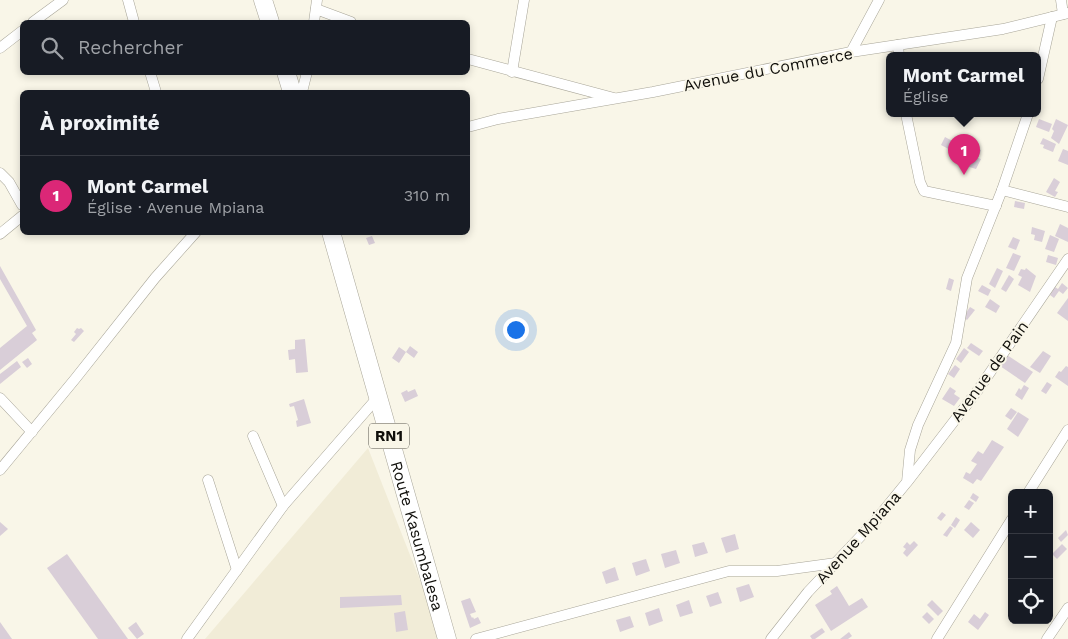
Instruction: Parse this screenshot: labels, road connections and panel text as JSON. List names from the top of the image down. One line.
{"streets":{"highway":["RN1","Route Kasumbalesa"],"street":["Avenue du Commerce","Avenue de Pain","Avenue Mpiana"]},"crossings":[["Avenue de Pain","Avenue Mpiana"]],"page":{"search":"Rechercher","popup":["Mont Carmel","Église"],"heading":"À proximité","pins":"1","list":[{"mark":"1","name":"Mont Carmel","note":"Église · Avenue Mpiana","value":"310 m"}],"map_buttons":["+","−"]}}
